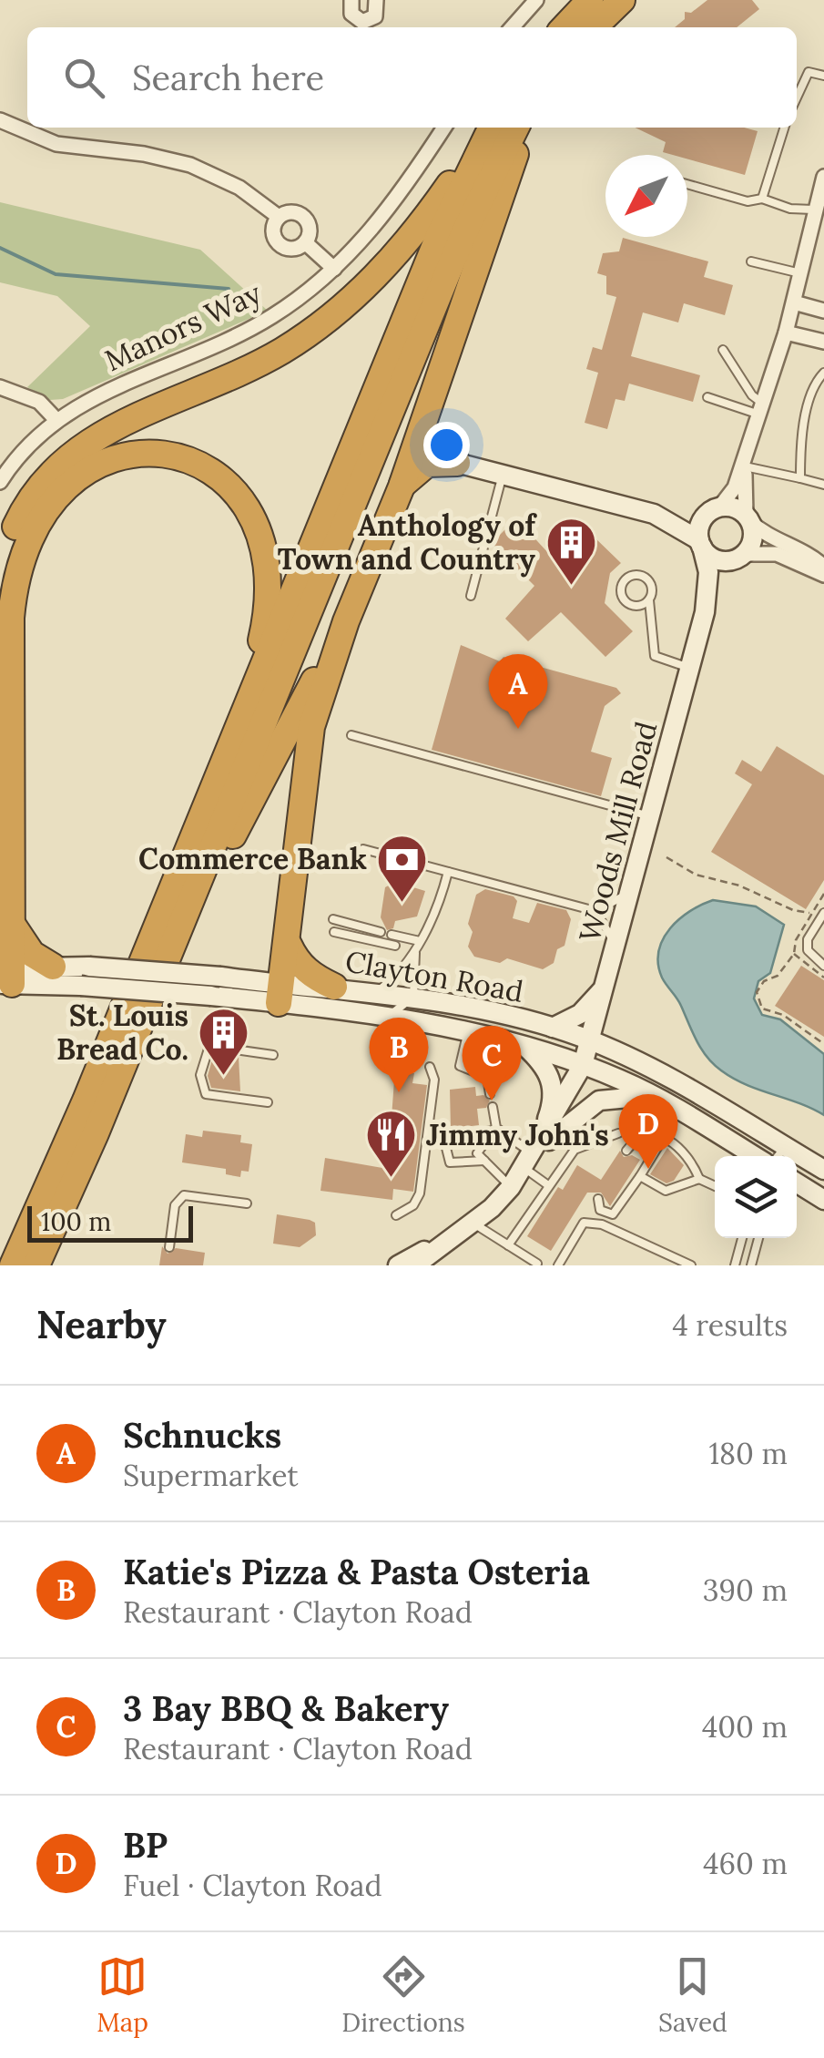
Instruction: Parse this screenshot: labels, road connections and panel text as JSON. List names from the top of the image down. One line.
{"streets":{"main road":["Woods Mill Road","Clayton Road"],"street":["Manors Way"]},"crossings":[["Woods Mill Road","Clayton Road"]],"places":{"building":["Anthology of Town and Country","St. Louis Bread Co."],"bank":["Commerce Bank"],"restaurant":["Jimmy John's"]},"scale_bar":"100 m","north":"bottom left","page":{"search":"Search here","pins":["A","B","C","D"],"scale":"100 m","heading":["Nearby","4 results"],"list":[{"mark":"A","name":"Schnucks","note":"Supermarket","value":"180 m"},{"mark":"B","name":"Katie's Pizza & Pasta Osteria","note":"Restaurant · Clayton Road","value":"390 m"},{"mark":"C","name":"3 Bay BBQ & Bakery","note":"Restaurant · Clayton Road","value":"400 m"},{"mark":"D","name":"BP","note":"Fuel · Clayton Road","value":"460 m"}],"nav":["Map","Directions","Saved"]}}
